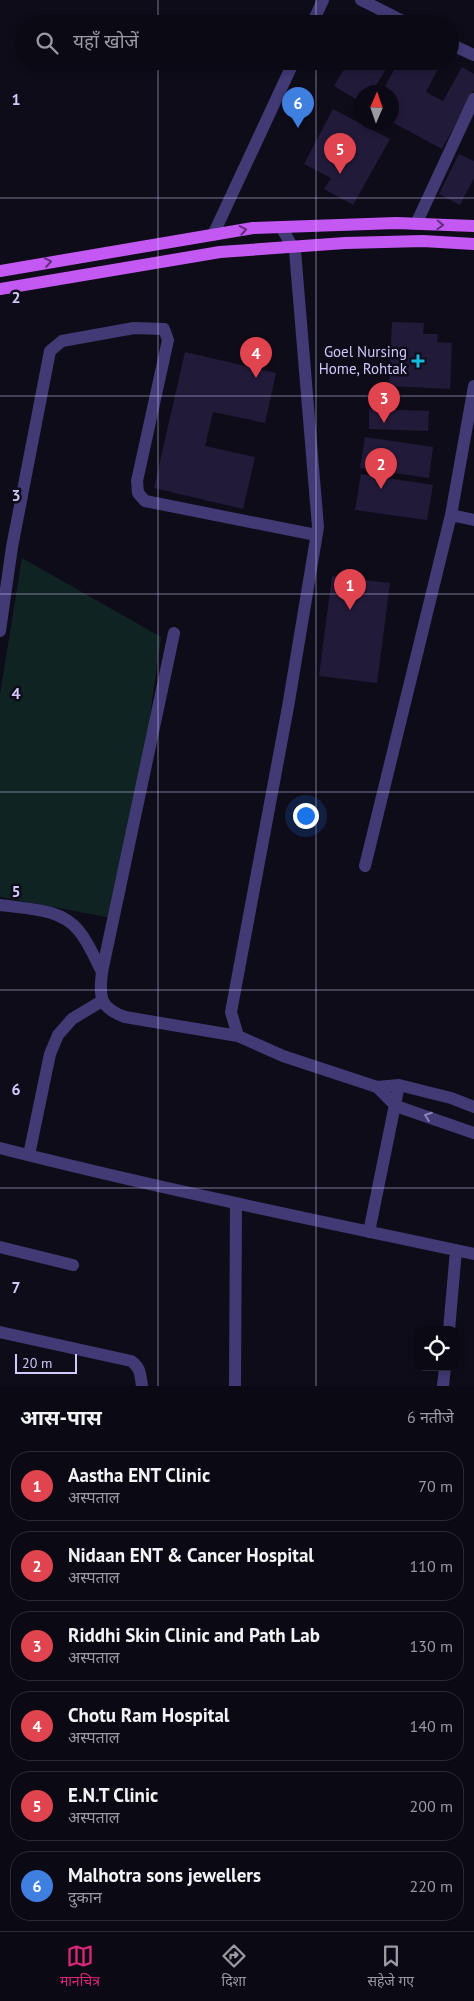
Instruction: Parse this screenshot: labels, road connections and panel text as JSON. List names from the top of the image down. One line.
{"places":{"health":["Goel Nursing Home, Rohtak"]},"scale_bar":"20 m","north":"top","page":{"search":"यहाँ खोजें","pins":["6","5","4","3","2","1"],"scale":"20 m","heading":["आस-पास","6 नतीजे"],"list":[{"mark":"1","name":"Aastha ENT Clinic","note":"अस्पताल","value":"70 m"},{"mark":"2","name":"Nidaan ENT & Cancer Hospital","note":"अस्पताल","value":"110 m"},{"mark":"3","name":"Riddhi Skin Clinic and Path Lab","note":"अस्पताल","value":"130 m"},{"mark":"4","name":"Chotu Ram Hospital","note":"अस्पताल","value":"140 m"},{"mark":"5","name":"E.N.T Clinic","note":"अस्पताल","value":"200 m"},{"mark":"6","name":"Malhotra sons jewellers","note":"दुकान","value":"220 m"}],"nav":["मानचित्र","दिशा","सहेजे गए"]},"grid":{"rows":["1","2","3","4","5","6","7"]}}
